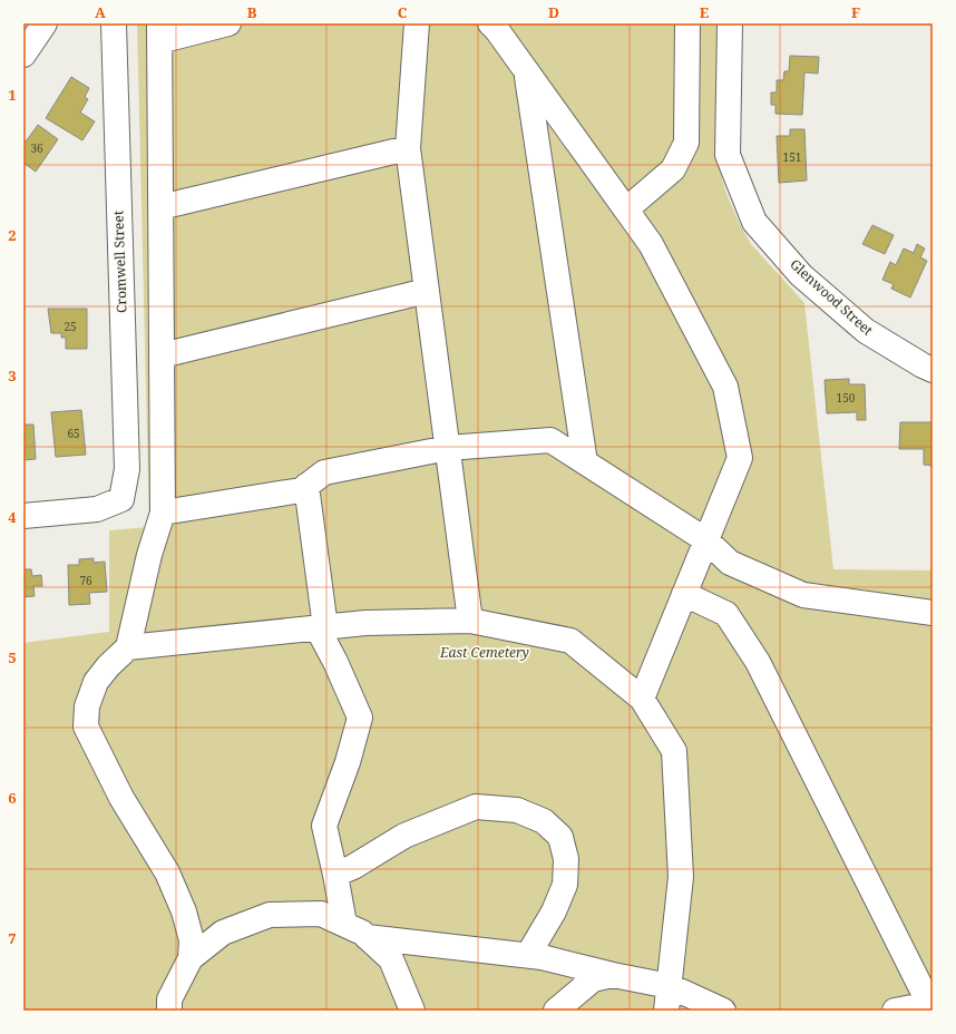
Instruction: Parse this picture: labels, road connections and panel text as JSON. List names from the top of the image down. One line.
{"streets":{"street":["Cromwell Street","Glenwood Street"]},"parks":["East Cemetery"],"house_numbers":["36","151","25","150","65","76"],"grid":{"columns":["A","B","C","D","E","F"],"rows":["1","2","3","4","5","6","7"]}}
